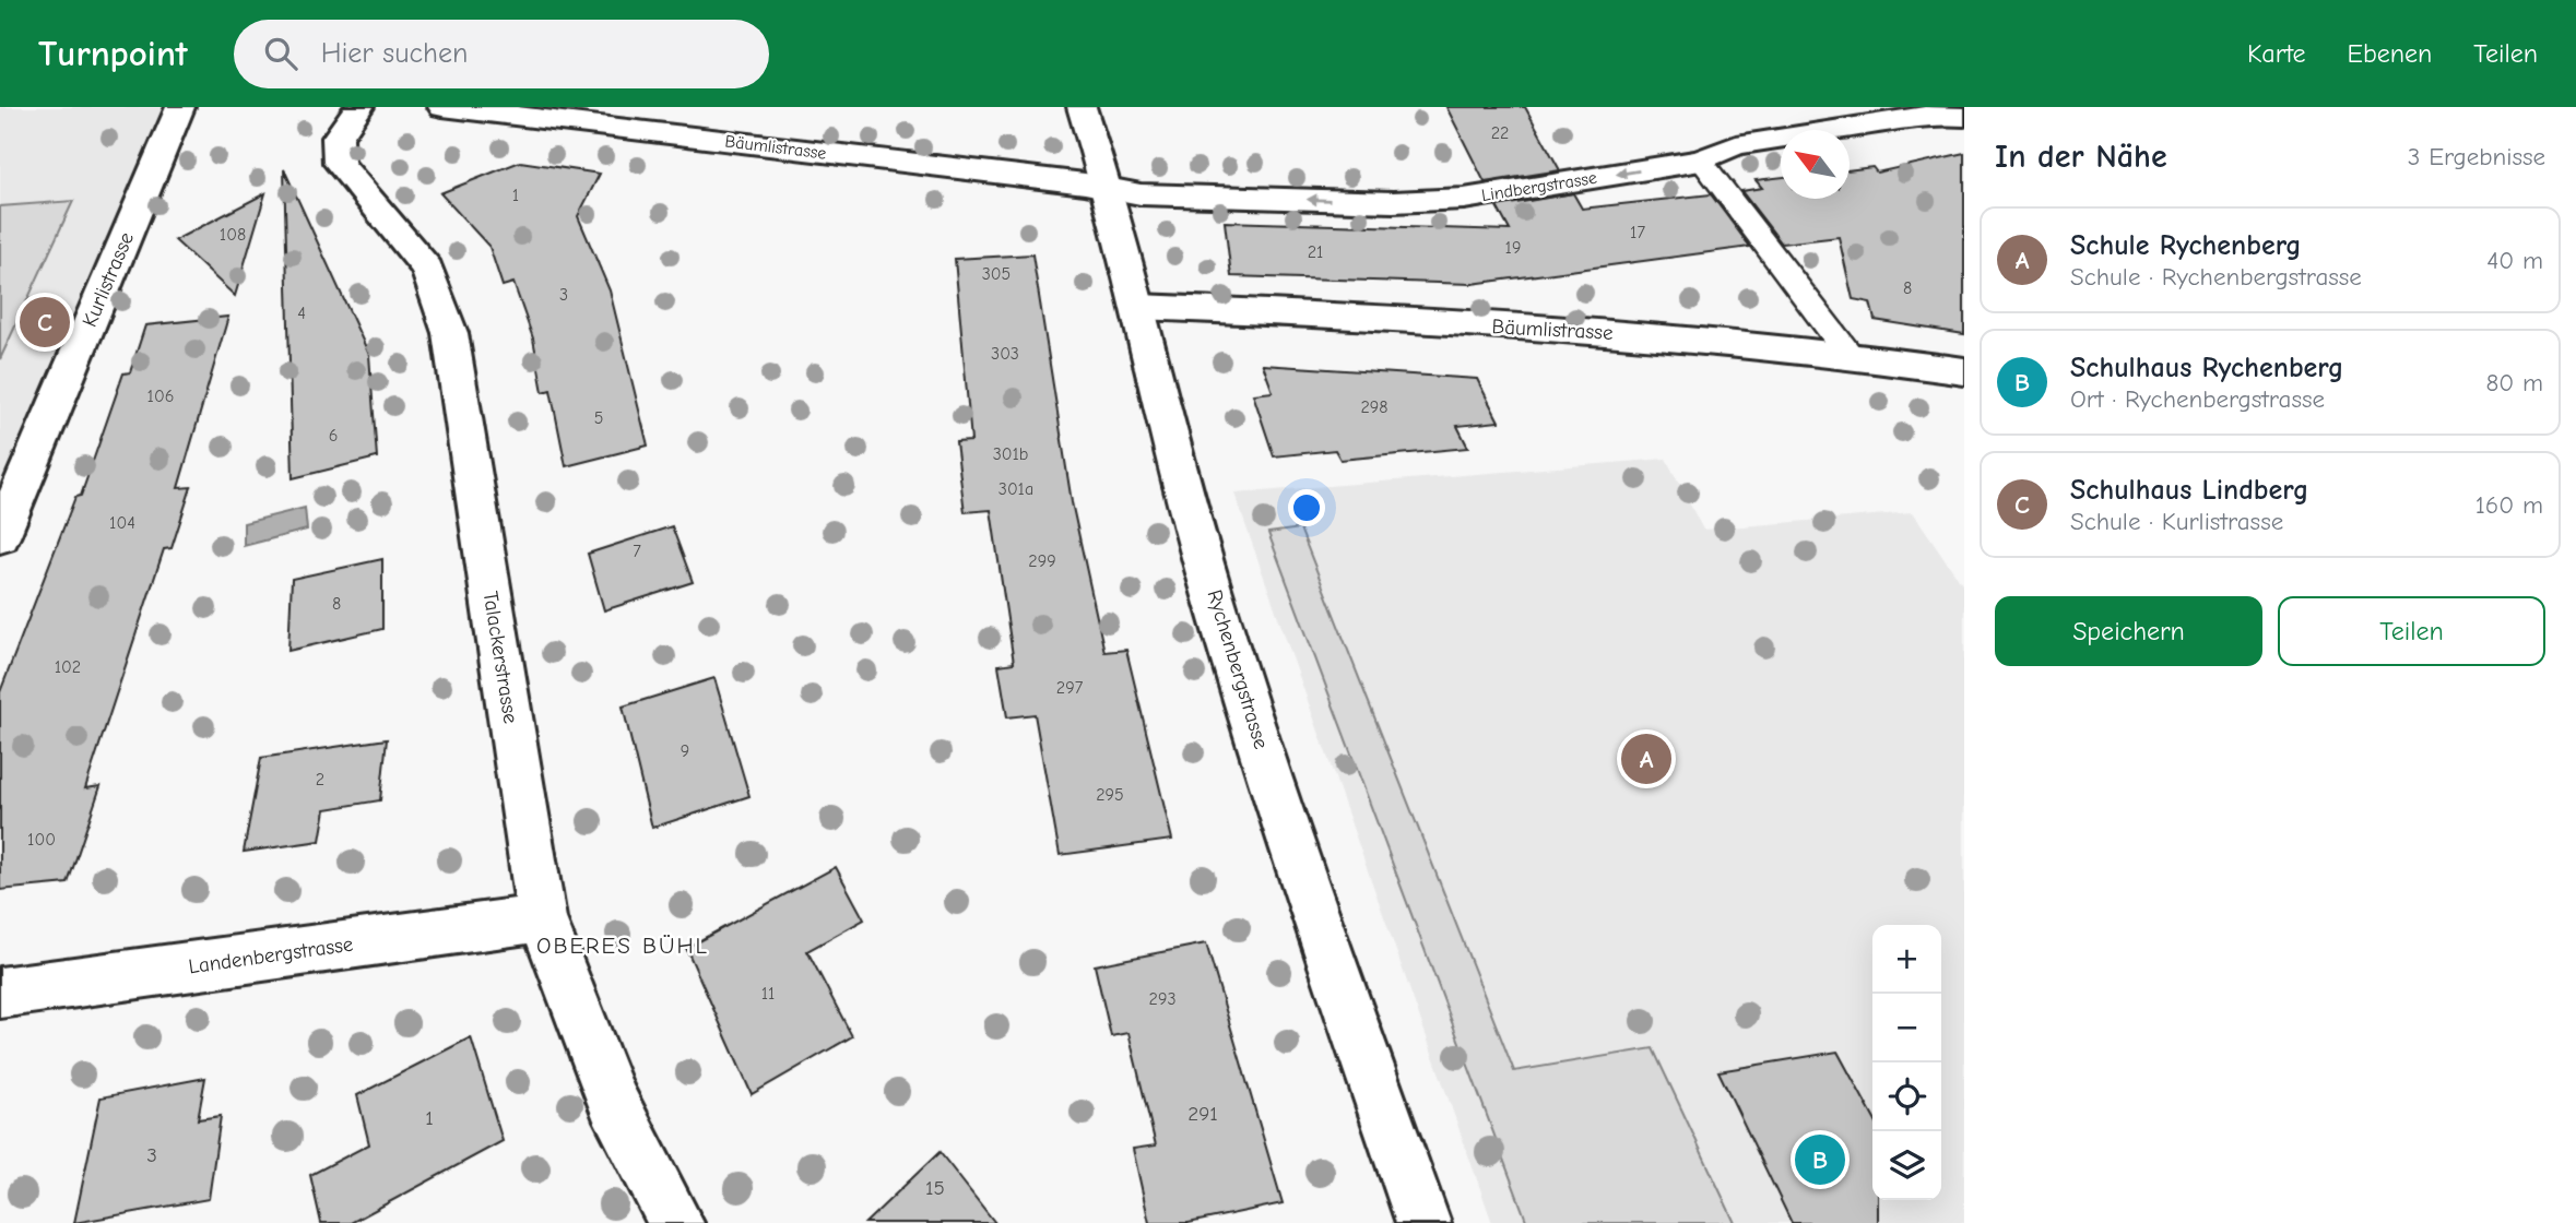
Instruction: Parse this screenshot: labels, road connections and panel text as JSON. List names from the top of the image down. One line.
{"streets":{"street":["Bäumlistrasse","Lindbergstrasse","Kurlistrasse","Talackerstrasse","Rychenbergstrasse","Landenbergstrasse"]},"crossings":[["Bäumlistrasse","Lindbergstrasse"],["Bäumlistrasse","Rychenbergstrasse"],["Lindbergstrasse","Rychenbergstrasse"],["Talackerstrasse","Landenbergstrasse"]],"one_way":["Lindbergstrasse"],"districts":["OBERES BÜHL"],"house_numbers":["22","1","17","108","19","21","305","8","3","4","303","106","298","5","6","301b","301a","104","7","299","8","102","297","9","2","295","100","11","293","291","1","3","15"],"north":"top left","page":{"header":"Turnpoint","search":"Hier suchen","nav":["Karte","Ebenen","Teilen"],"heading":["In der Nähe","3 Ergebnisse"],"list":[{"mark":"A","name":"Schule Rychenberg","note":"Schule · Rychenbergstrasse","value":"40 m"},{"mark":"B","name":"Schulhaus Rychenberg","note":"Ort · Rychenbergstrasse","value":"80 m"},{"mark":"C","name":"Schulhaus Lindberg","note":"Schule · Kurlistrasse","value":"160 m"}],"pins":["C","A","B"],"buttons":["Speichern","Teilen"],"map_buttons":["+","−"]}}
